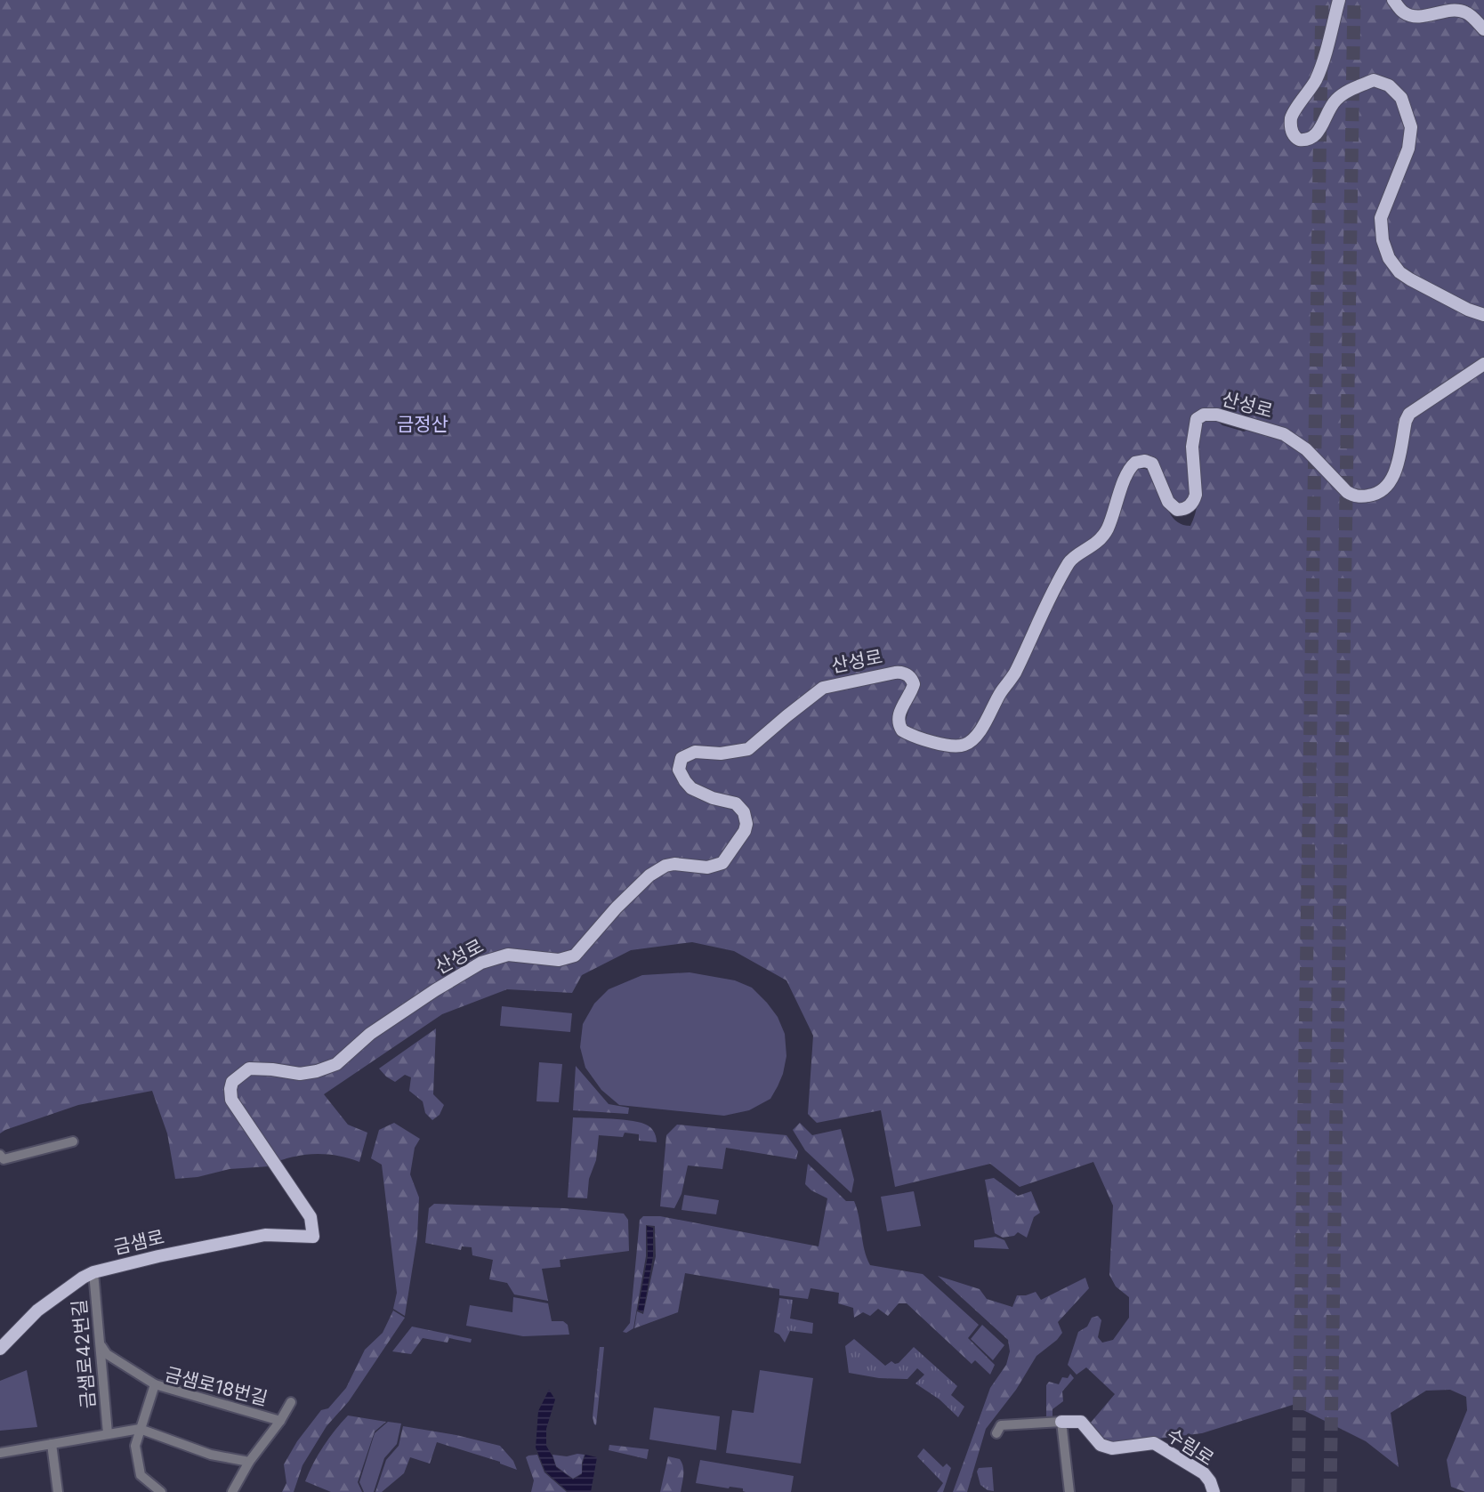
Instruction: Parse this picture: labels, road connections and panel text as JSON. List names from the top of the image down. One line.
{"streets":{"main road":["산성로","금샘로","수림로"],"street":["금샘로42번길","금샘로18번길"]},"crossings":[["산성로","금샘로"],["금샘로","금샘로42번길"]],"parks":["금정산"]}
